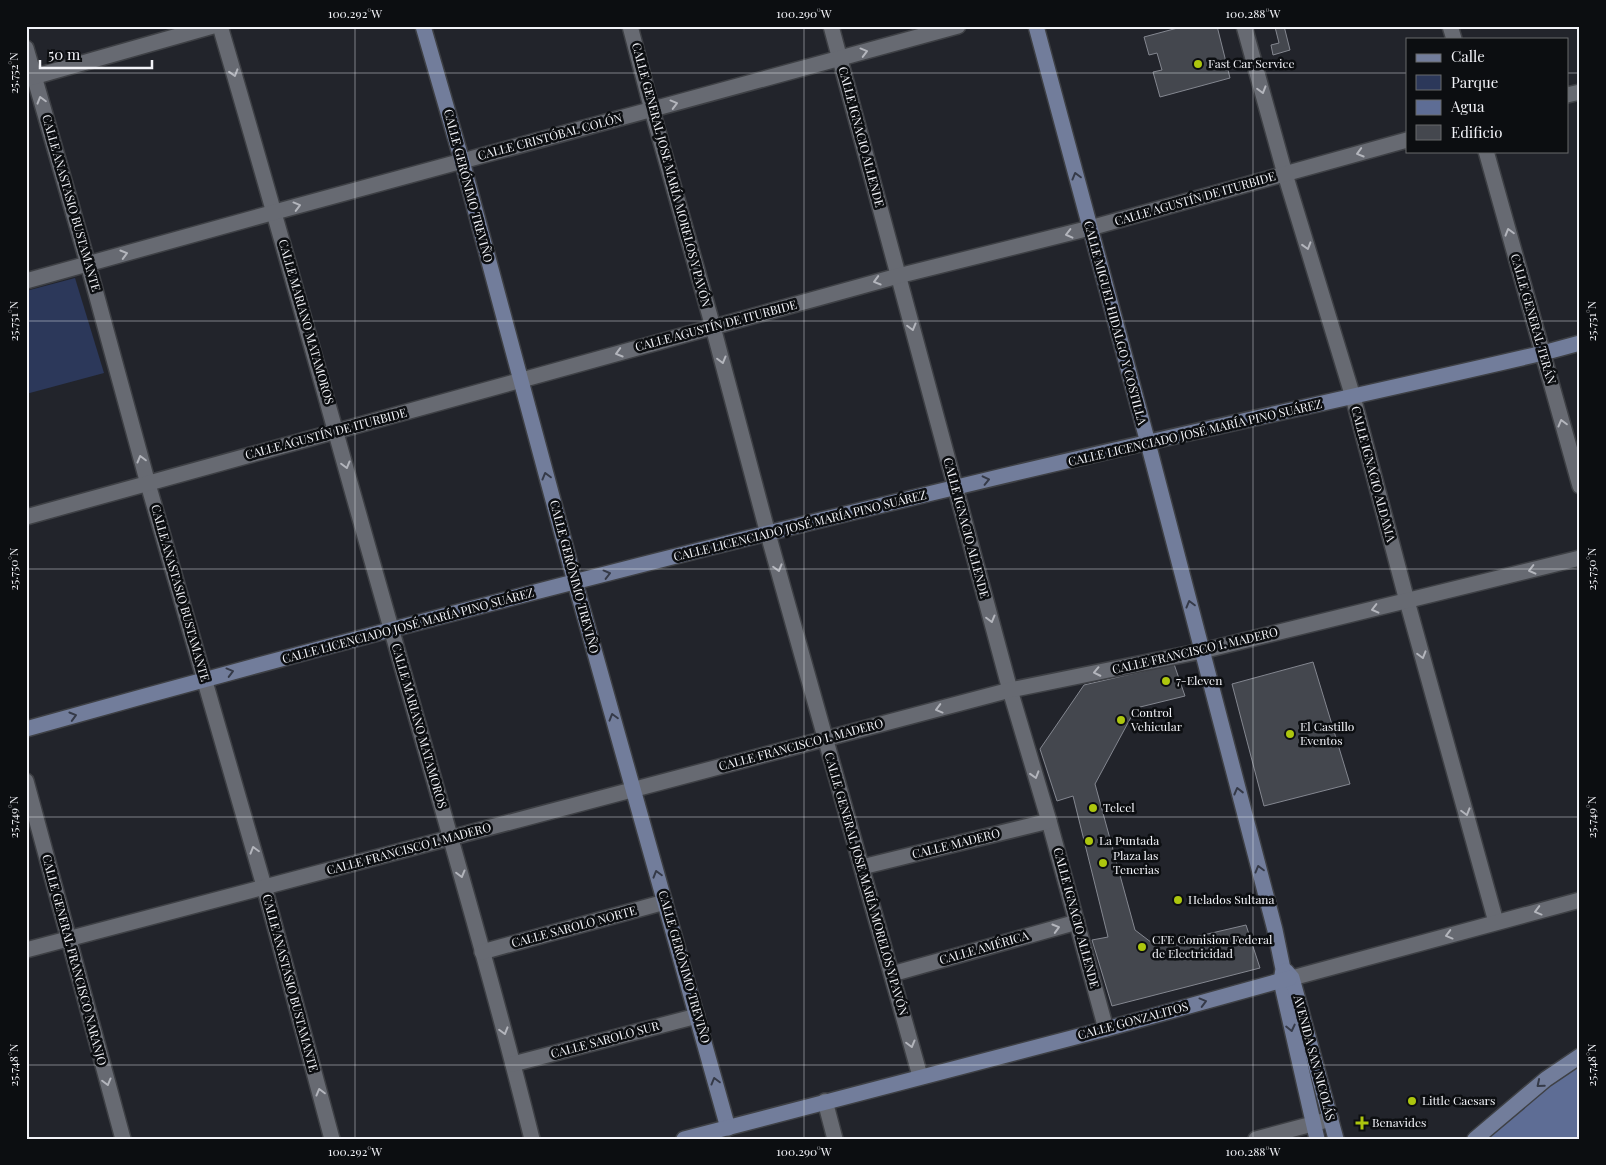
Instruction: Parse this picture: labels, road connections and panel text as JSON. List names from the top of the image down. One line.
{"streets":{"street":["CALLE CRISTÓBAL COLÓN","CALLE IGNACIO ALLENDE","CALLE GENERAL JOSE MARÍA MORELOS Y PAVÓN","CALLE GERÓNIMO TREVIÑO","CALLE AGUSTÍN DE ITURBIDE","CALLE ANASTASIO BUSTAMANTE","CALLE GENERAL TERÁN","CALLE MARIANO MATAMOROS","CALLE MIGUEL HIDALGO Y COSTILLA","CALLE LICENCIADO JOSÉ MARÍA PINO SUÁREZ","CALLE IGNACIO ALDAMA","CALLE FRANCISCO I. MADERO","CALLE MADERO","CALLE SAROLO NORTE","CALLE AMÉRICA","CALLE GENERAL FRANCISCO NARANJO","CALLE GONZALITOS","CALLE SAROLO SUR","AVENIDA SAN NICOLÁS"]},"crossings":[["CALLE CRISTÓBAL COLÓN","CALLE IGNACIO ALLENDE"],["CALLE CRISTÓBAL COLÓN","CALLE GENERAL JOSE MARÍA MORELOS Y PAVÓN"],["CALLE CRISTÓBAL COLÓN","CALLE GERÓNIMO TREVIÑO"],["CALLE CRISTÓBAL COLÓN","CALLE ANASTASIO BUSTAMANTE"],["CALLE CRISTÓBAL COLÓN","CALLE MARIANO MATAMOROS"],["CALLE IGNACIO ALLENDE","CALLE AGUSTÍN DE ITURBIDE"],["CALLE IGNACIO ALLENDE","CALLE LICENCIADO JOSÉ MARÍA PINO SUÁREZ"],["CALLE IGNACIO ALLENDE","CALLE FRANCISCO I. MADERO"],["CALLE IGNACIO ALLENDE","CALLE MADERO"],["CALLE IGNACIO ALLENDE","CALLE AMÉRICA"],["CALLE IGNACIO ALLENDE","CALLE GONZALITOS"],["CALLE GENERAL JOSE MARÍA MORELOS Y PAVÓN","CALLE AGUSTÍN DE ITURBIDE"],["CALLE GENERAL JOSE MARÍA MORELOS Y PAVÓN","CALLE LICENCIADO JOSÉ MARÍA PINO SUÁREZ"],["CALLE GENERAL JOSE MARÍA MORELOS Y PAVÓN","CALLE FRANCISCO I. MADERO"],["CALLE GENERAL JOSE MARÍA MORELOS Y PAVÓN","CALLE MADERO"],["CALLE GENERAL JOSE MARÍA MORELOS Y PAVÓN","CALLE AMÉRICA"],["CALLE GENERAL JOSE MARÍA MORELOS Y PAVÓN","CALLE GONZALITOS"],["CALLE GERÓNIMO TREVIÑO","CALLE AGUSTÍN DE ITURBIDE"],["CALLE GERÓNIMO TREVIÑO","CALLE LICENCIADO JOSÉ MARÍA PINO SUÁREZ"],["CALLE GERÓNIMO TREVIÑO","CALLE FRANCISCO I. MADERO"],["CALLE GERÓNIMO TREVIÑO","CALLE SAROLO NORTE"],["CALLE GERÓNIMO TREVIÑO","CALLE GONZALITOS"],["CALLE GERÓNIMO TREVIÑO","CALLE SAROLO SUR"],["CALLE AGUSTÍN DE ITURBIDE","CALLE ANASTASIO BUSTAMANTE"],["CALLE AGUSTÍN DE ITURBIDE","CALLE MARIANO MATAMOROS"],["CALLE AGUSTÍN DE ITURBIDE","CALLE MIGUEL HIDALGO Y COSTILLA"],["CALLE AGUSTÍN DE ITURBIDE","CALLE IGNACIO ALDAMA"],["CALLE ANASTASIO BUSTAMANTE","CALLE LICENCIADO JOSÉ MARÍA PINO SUÁREZ"],["CALLE ANASTASIO BUSTAMANTE","CALLE FRANCISCO I. MADERO"],["CALLE GENERAL TERÁN","CALLE LICENCIADO JOSÉ MARÍA PINO SUÁREZ"],["CALLE MARIANO MATAMOROS","CALLE LICENCIADO JOSÉ MARÍA PINO SUÁREZ"],["CALLE MARIANO MATAMOROS","CALLE FRANCISCO I. MADERO"],["CALLE MARIANO MATAMOROS","CALLE SAROLO NORTE"],["CALLE MARIANO MATAMOROS","CALLE SAROLO SUR"],["CALLE MIGUEL HIDALGO Y COSTILLA","CALLE LICENCIADO JOSÉ MARÍA PINO SUÁREZ"],["CALLE MIGUEL HIDALGO Y COSTILLA","CALLE FRANCISCO I. MADERO"],["CALLE MIGUEL HIDALGO Y COSTILLA","CALLE GONZALITOS"],["CALLE MIGUEL HIDALGO Y COSTILLA","AVENIDA SAN NICOLÁS"],["CALLE LICENCIADO JOSÉ MARÍA PINO SUÁREZ","CALLE IGNACIO ALDAMA"],["CALLE IGNACIO ALDAMA","CALLE FRANCISCO I. MADERO"],["CALLE IGNACIO ALDAMA","CALLE GONZALITOS"],["CALLE FRANCISCO I. MADERO","CALLE GENERAL FRANCISCO NARANJO"],["CALLE GONZALITOS","AVENIDA SAN NICOLÁS"]],"one_way":["CALLE CRISTÓBAL COLÓN","CALLE IGNACIO ALLENDE","CALLE GENERAL JOSE MARÍA MORELOS Y PAVÓN","CALLE GERÓNIMO TREVIÑO","CALLE AGUSTÍN DE ITURBIDE","CALLE ANASTASIO BUSTAMANTE","CALLE GENERAL TERÁN","CALLE MARIANO MATAMOROS","CALLE MIGUEL HIDALGO Y COSTILLA","CALLE LICENCIADO JOSÉ MARÍA PINO SUÁREZ","CALLE IGNACIO ALDAMA","CALLE FRANCISCO I. MADERO","CALLE AMÉRICA","CALLE GENERAL FRANCISCO NARANJO"],"places":{"other":["Fast Car Service","7-Eleven","Control Vehicular","El Castillo Eventos","Telcel","La Puntada","Plaza las Tenerias","Helados Sultana","CFE Comision Federal de Electricidad","Little Caesars"],"health":["Benavides"]},"legend":["Calle","Parque","Agua","Edificio"],"scale_bar":"50 m","coordinates":["100.292°W","100.290°W","100.288°W","25.752°N","25.751°N","25.750°N","25.749°N","25.748°N"]}
